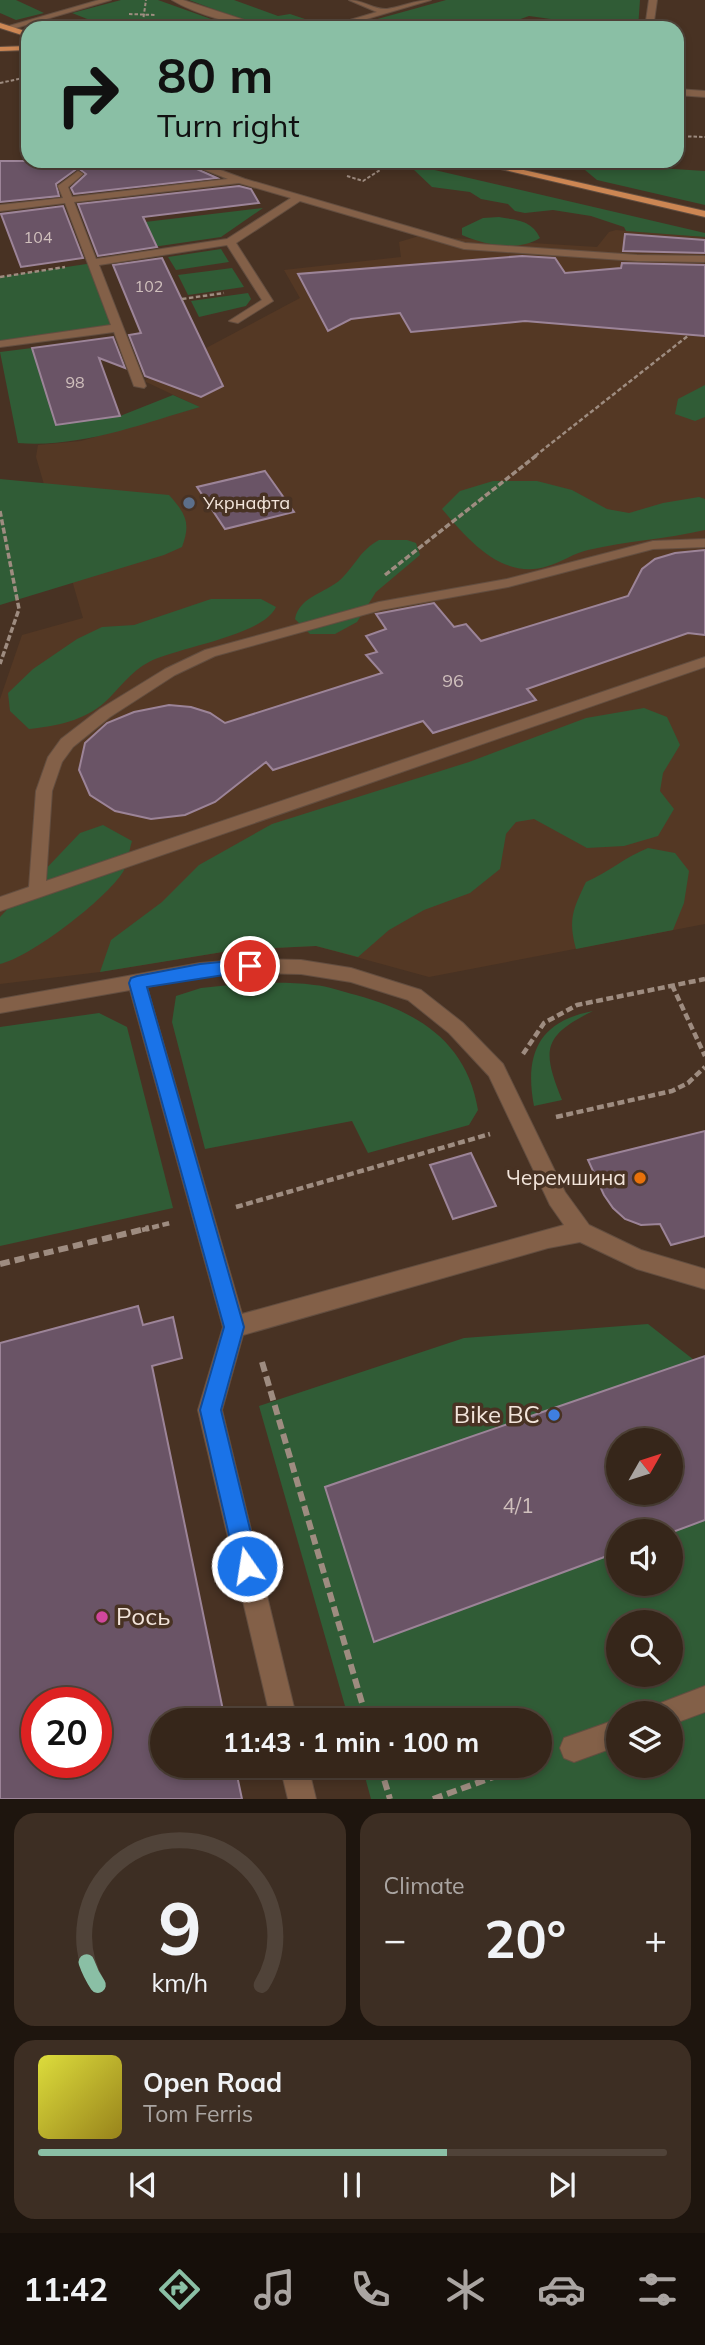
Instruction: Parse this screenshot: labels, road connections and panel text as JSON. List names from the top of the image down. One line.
{"places":["Укрнафта","Черемшина","Bike BC","Рось"],"house_numbers":["104","102","98","96","4/1"],"north":"top right","page":{"turn":["80 m","Turn right"],"limit":"20","trip":"11:43 · 1 min · 100 m","tile":"Climate","heat":["−","20°","+"],"song":["Open Road","Tom Ferris"],"tabs":"11:42","gauge":["9","km/h"]}}
